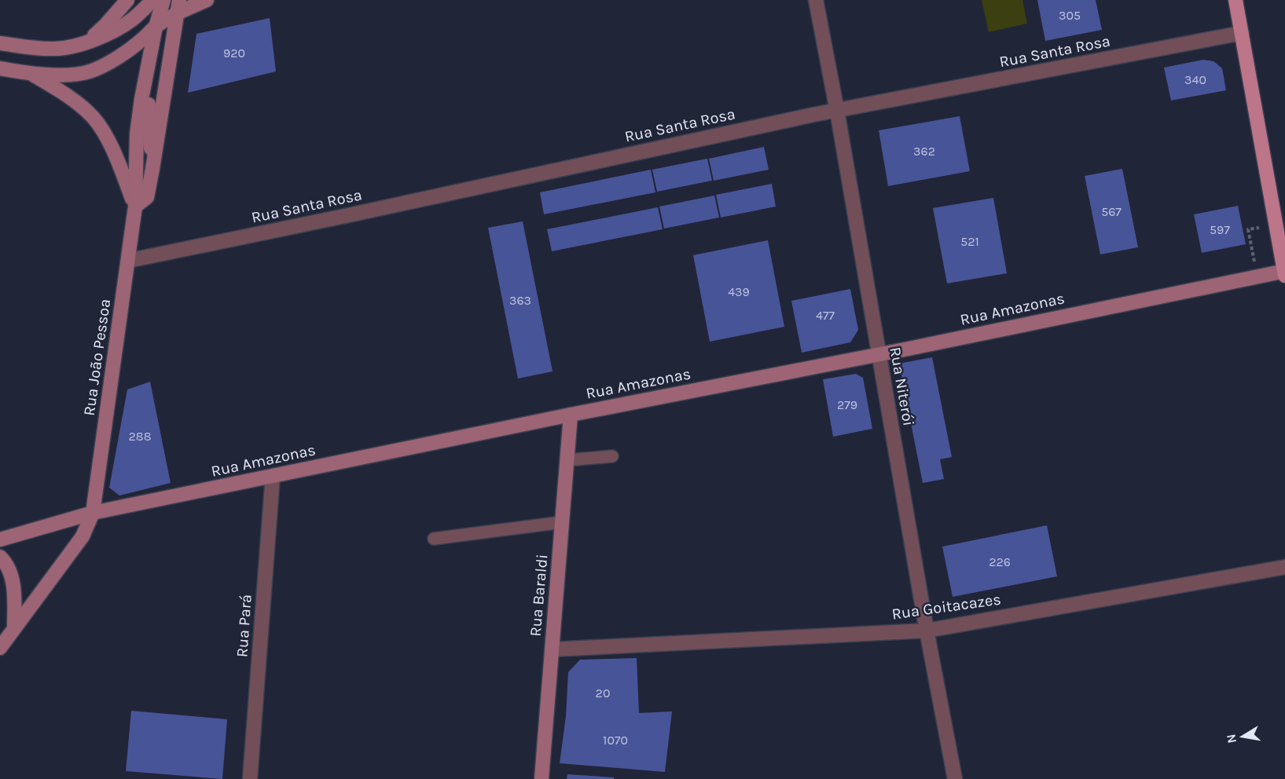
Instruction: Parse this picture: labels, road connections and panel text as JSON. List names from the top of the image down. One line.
{"streets":{"street":["Rua Santa Rosa","Rua Amazonas","Rua João Pessoa","Rua Niterói","Rua Baraldi","Rua Goitacazes","Rua Pará"]},"crossings":[["Rua Santa Rosa","Rua João Pessoa"],["Rua Santa Rosa","Rua Niterói"],["Rua Amazonas","Rua João Pessoa"],["Rua Amazonas","Rua Niterói"],["Rua Amazonas","Rua Baraldi"],["Rua Amazonas","Rua Pará"],["Rua Niterói","Rua Goitacazes"],["Rua Baraldi","Rua Goitacazes"]],"house_numbers":["305","920","340","362","567","597","521","439","363","477","279","288","226","20","1070"],"north":"left"}
